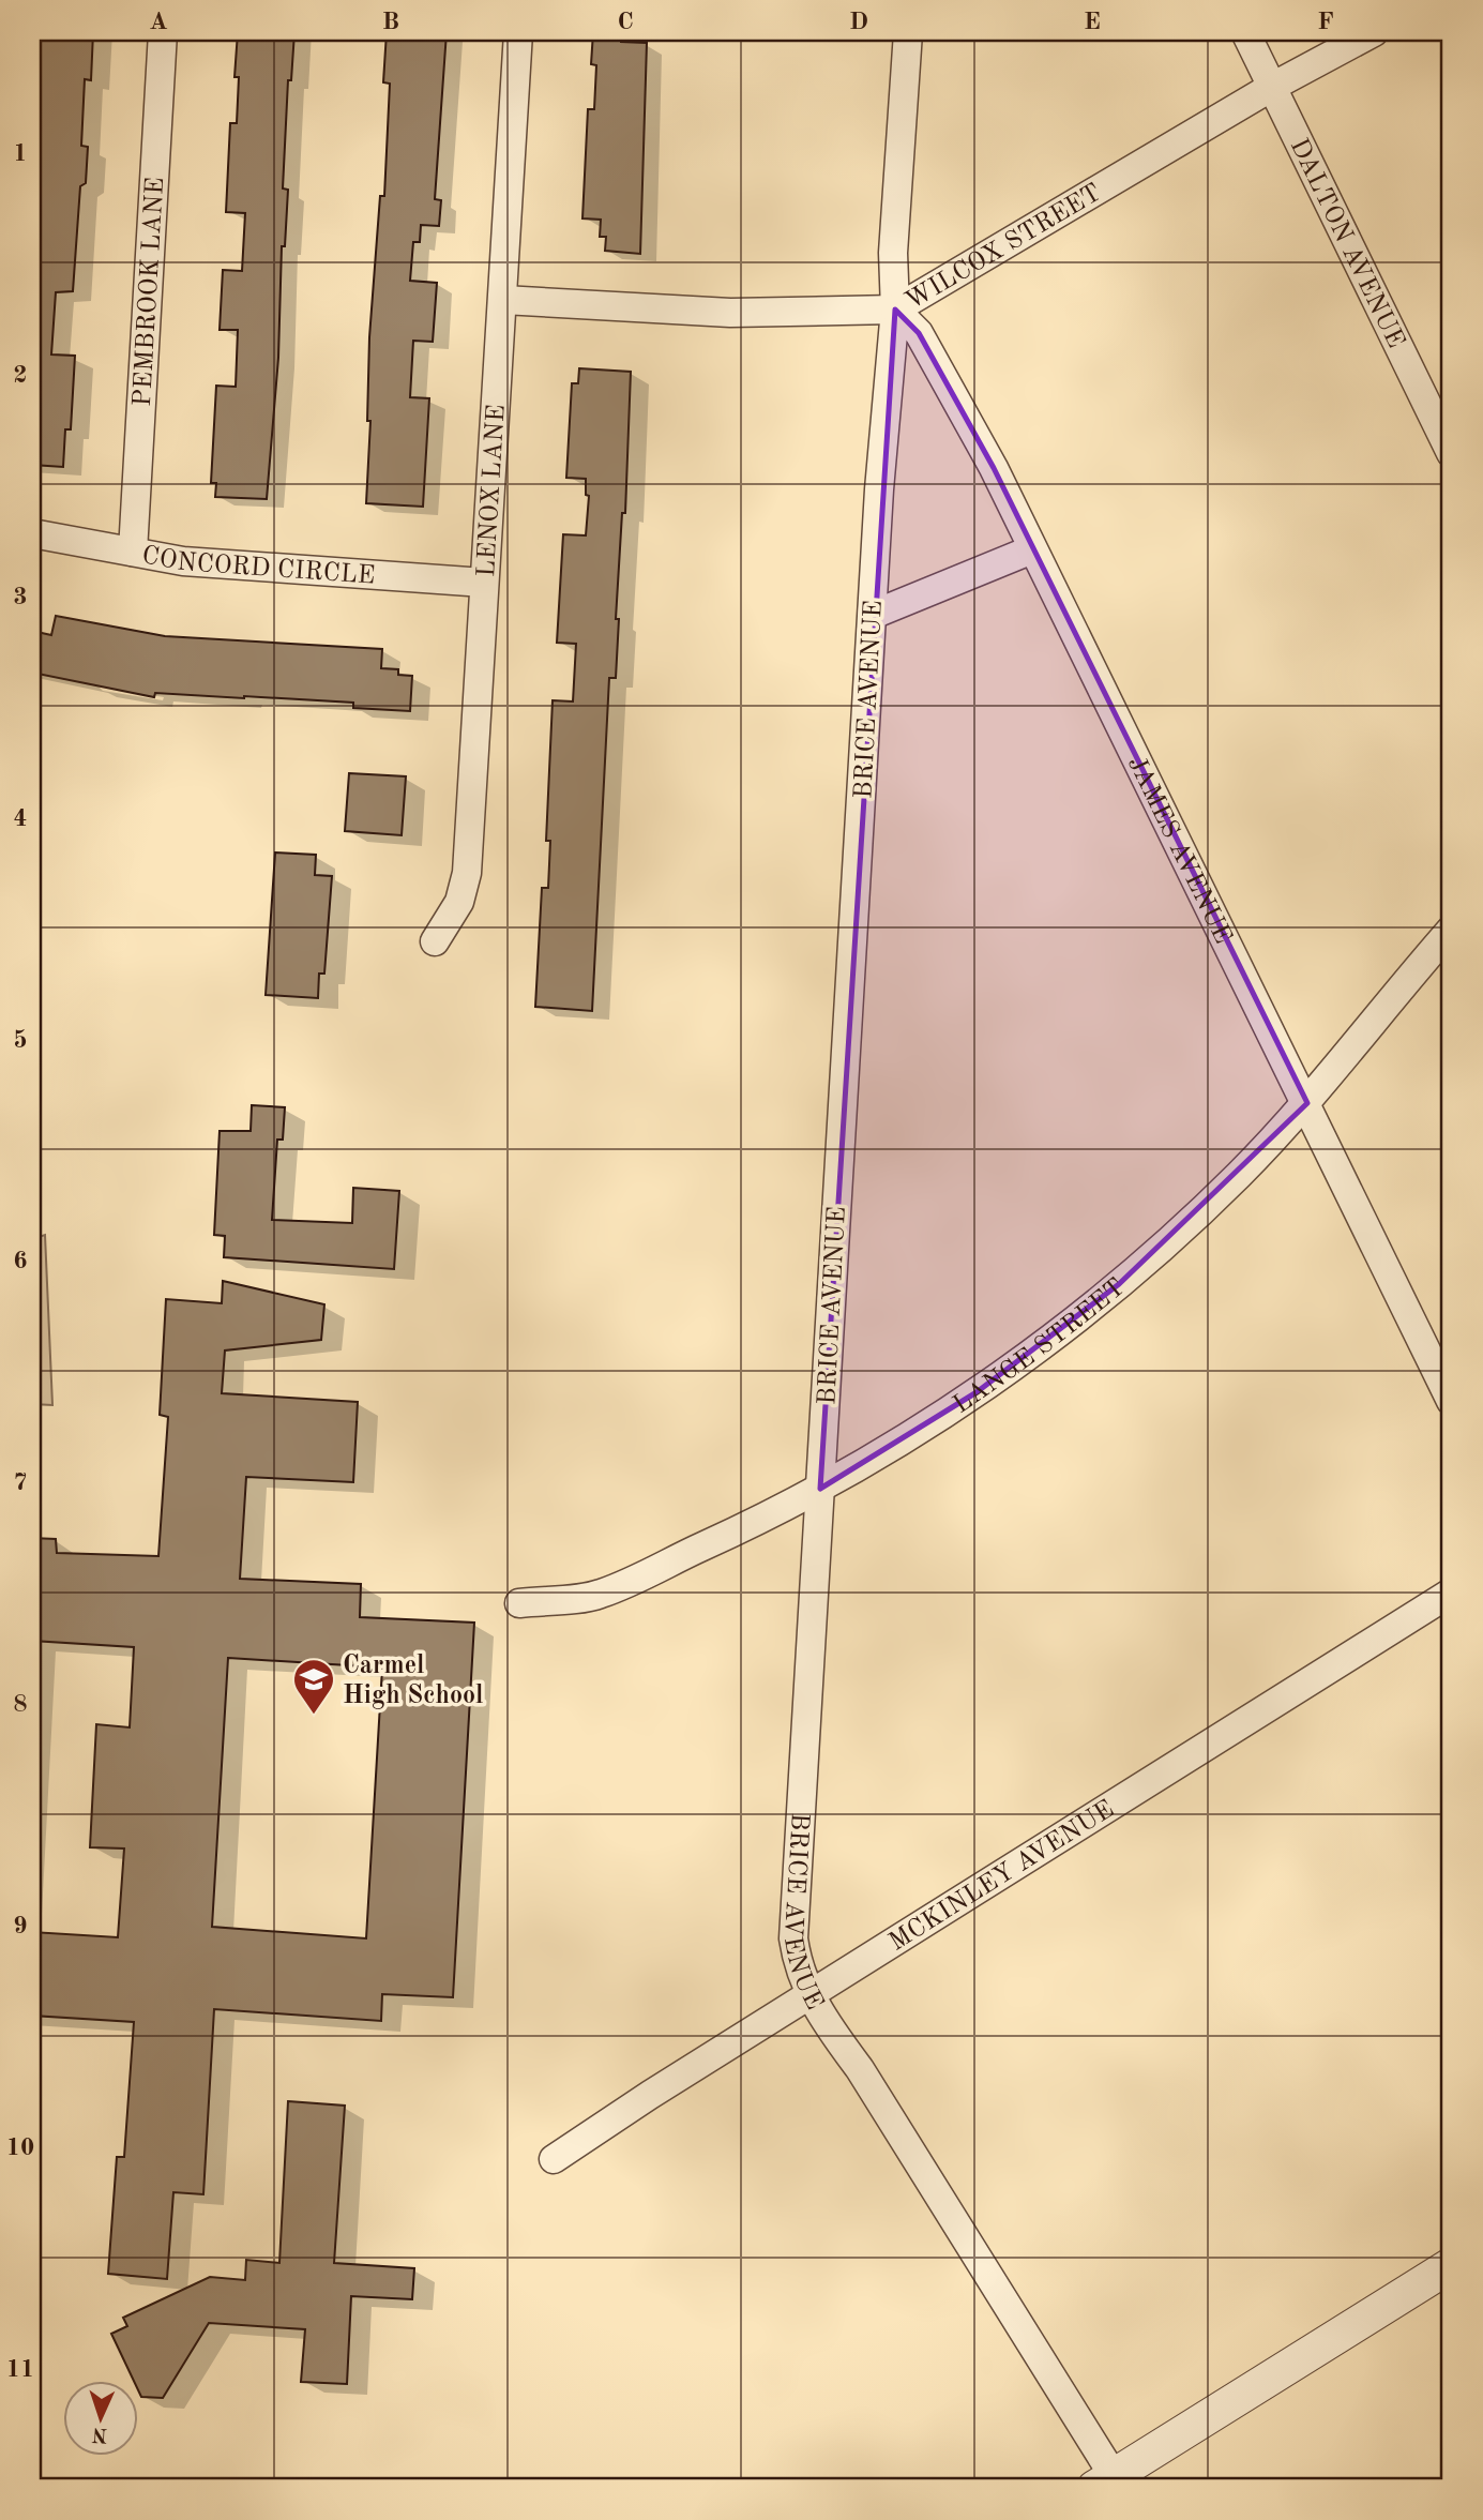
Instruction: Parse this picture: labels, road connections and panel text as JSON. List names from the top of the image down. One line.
{"streets":{"street":["DALTON AVENUE","WILCOX STREET","PEMBROOK LANE","LENOX LANE","CONCORD CIRCLE","BRICE AVENUE","JAMES AVENUE","LANGE STREET","MCKINLEY AVENUE"]},"crossings":[["DALTON AVENUE","WILCOX STREET"],["WILCOX STREET","LENOX LANE"],["WILCOX STREET","BRICE AVENUE"],["WILCOX STREET","JAMES AVENUE"],["PEMBROOK LANE","CONCORD CIRCLE"],["LENOX LANE","CONCORD CIRCLE"],["BRICE AVENUE","JAMES AVENUE"],["BRICE AVENUE","LANGE STREET"],["BRICE AVENUE","MCKINLEY AVENUE"],["JAMES AVENUE","LANGE STREET"]],"places":{"school or university":["Carmel High School"]},"north":"bottom","grid":{"columns":["A","B","C","D","E","F"],"rows":["1","2","3","4","5","6","7","8","9","10","11"]}}
